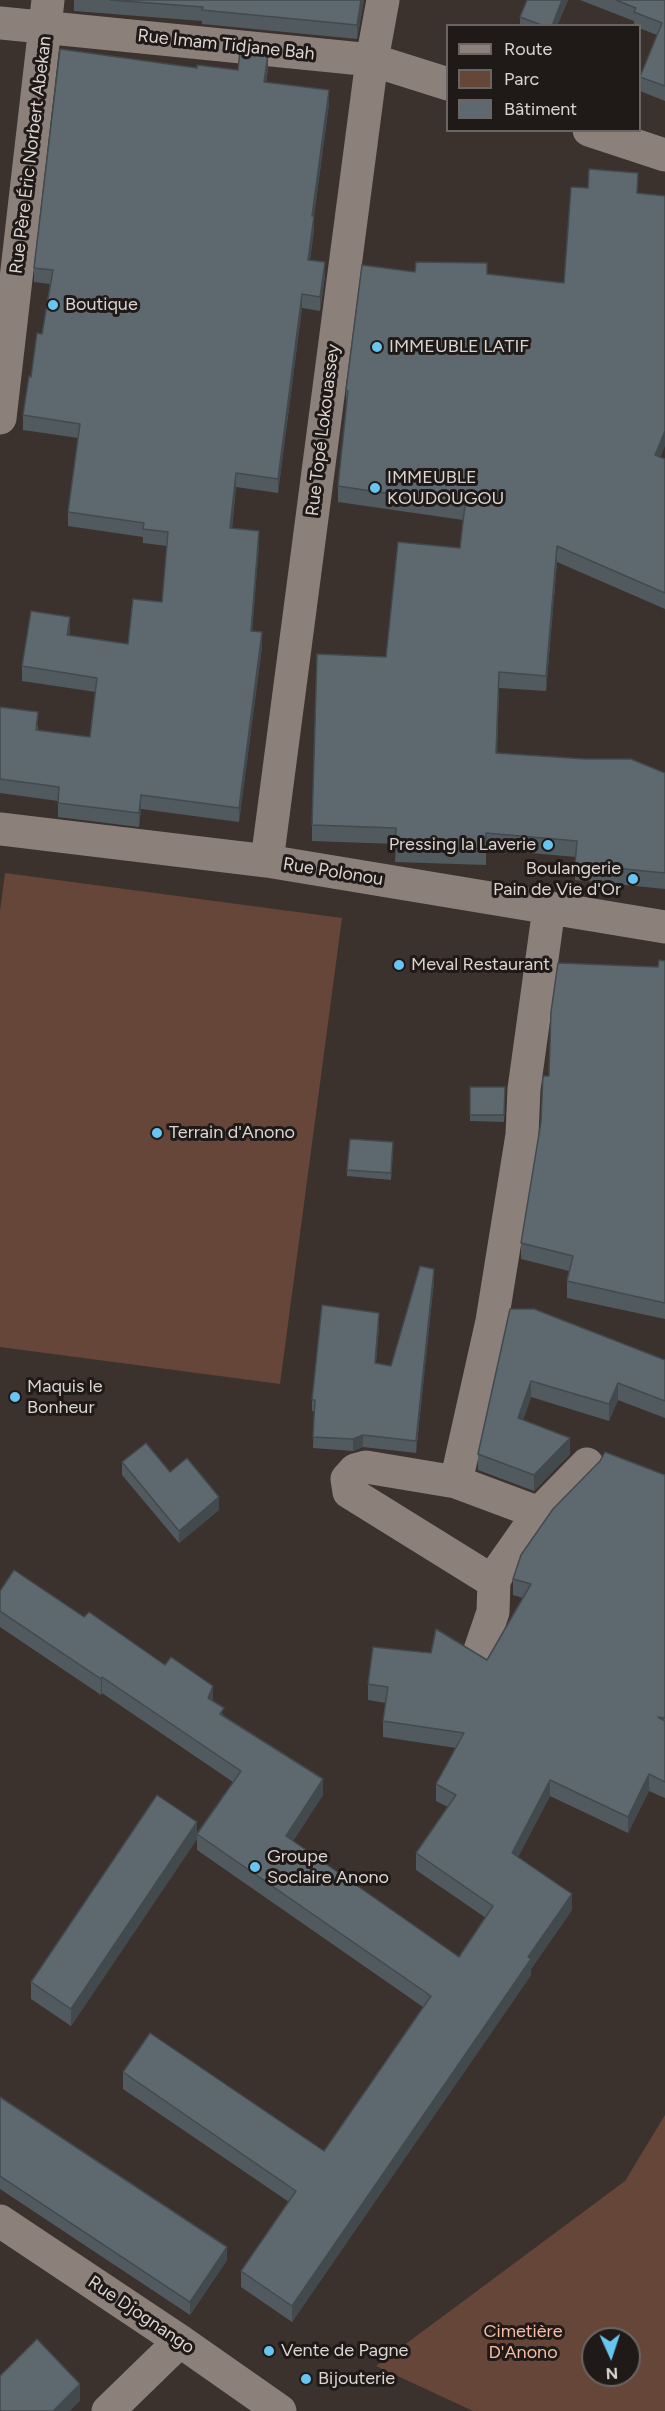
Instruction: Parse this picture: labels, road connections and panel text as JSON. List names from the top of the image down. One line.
{"streets":{"street":["Rue Imam Tidjane Bah","Rue Père Éric Norbert Abekan","Rue Topé Lokouassey","Rue Polonou","Rue Djognango"]},"crossings":[["Rue Imam Tidjane Bah","Rue Père Éric Norbert Abekan"],["Rue Imam Tidjane Bah","Rue Topé Lokouassey"],["Rue Topé Lokouassey","Rue Polonou"]],"parks":["Cimetière D'Anono"],"places":["Boutique","IMMEUBLE LATIF","IMMEUBLE KOUDOUGOU","Pressing la Laverie","Boulangerie Pain de Vie d'Or","Meval Restaurant","Terrain d'Anono","Maquis le Bonheur","Groupe Soclaire Anono","Vente de Pagne","Bijouterie"],"legend":["Route","Parc","Bâtiment"],"north":"bottom"}
